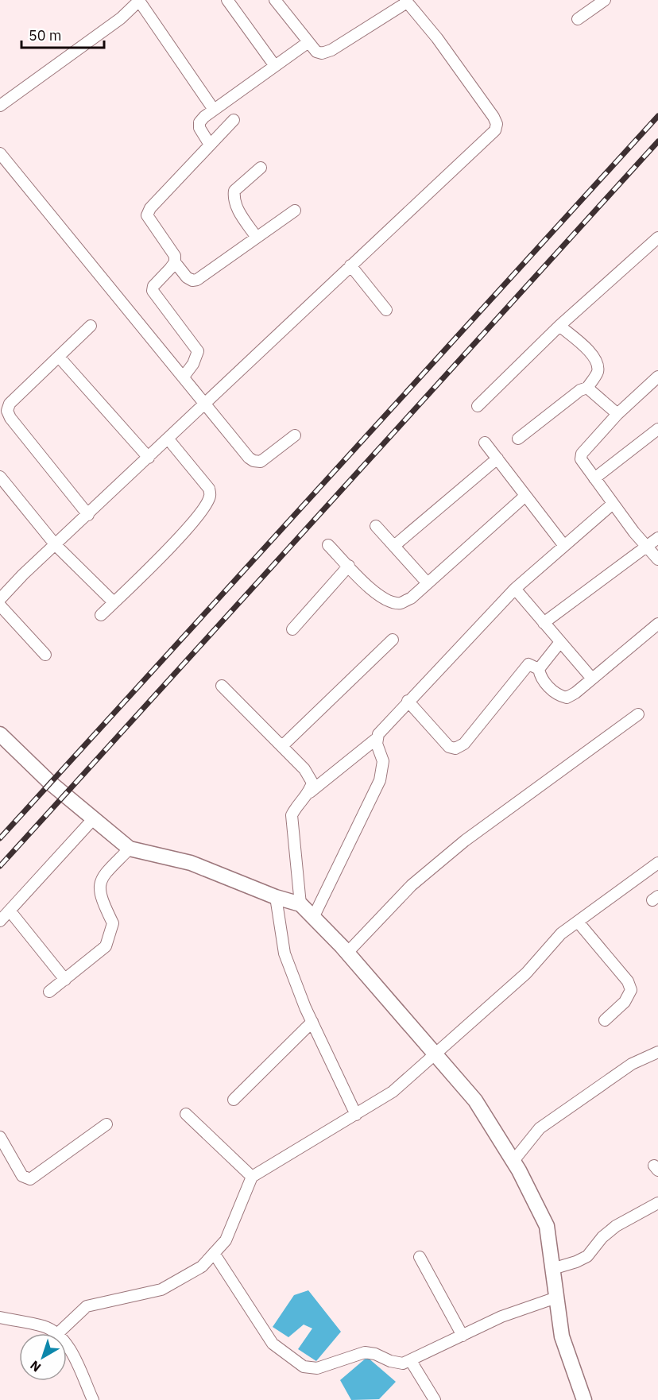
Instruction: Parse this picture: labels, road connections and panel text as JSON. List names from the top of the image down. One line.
{"scale_bar":"50 m","north":"bottom left"}
